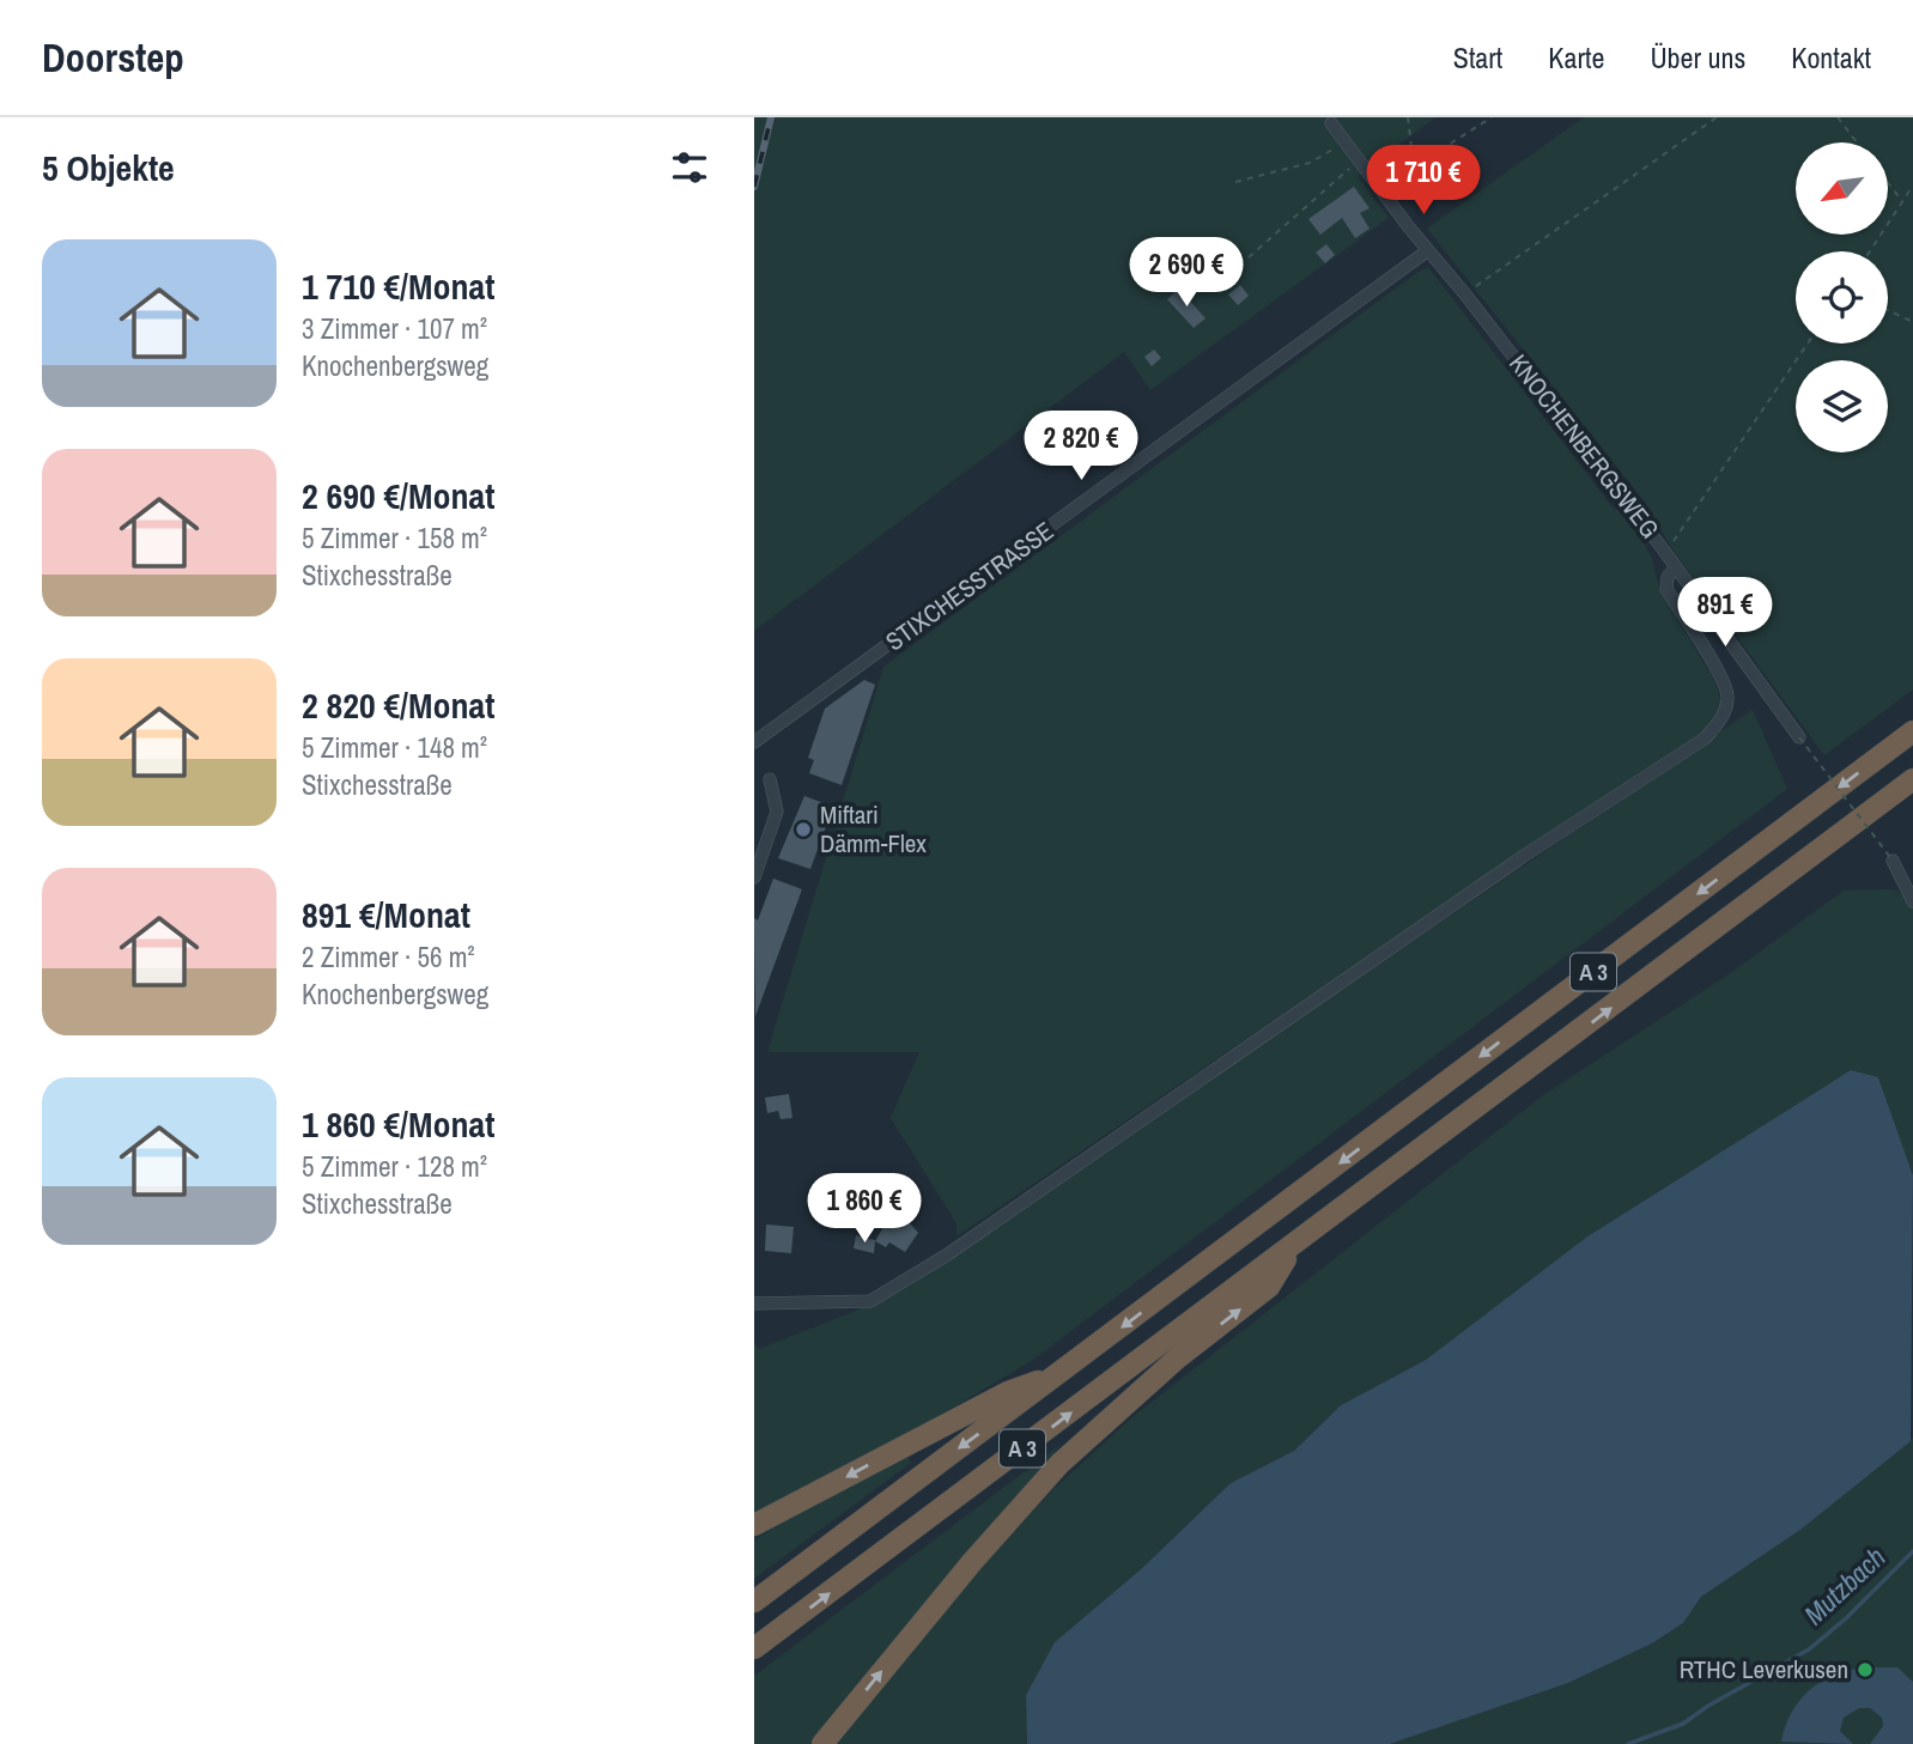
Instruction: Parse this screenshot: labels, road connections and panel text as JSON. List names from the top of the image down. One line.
{"streets":{"highway":["A 3"],"street":["KNOCHENBERGSWEG","STIXCHESSTRASSE"]},"crossings":[["KNOCHENBERGSWEG","STIXCHESSTRASSE"]],"water":["Mutzbach"],"places":["Miftari Dämm-Flex","RTHC Leverkusen"],"north":"bottom left","page":{"header":"Doorstep","nav":["Start","Karte","Über uns","Kontakt"],"heading":"5 Objekte","price":["1 710 €","2 690 €","2 820 €","891 €","1 860 €"],"list":[{"name":"1 710 €/Monat","note":"3 Zimmer · 107 m² · Knochenbergsweg"},{"name":"2 690 €/Monat","note":"5 Zimmer · 158 m² · Stixchesstraße"},{"name":"2 820 €/Monat","note":"5 Zimmer · 148 m² · Stixchesstraße"},{"name":"891 €/Monat","note":"2 Zimmer · 56 m² · Knochenbergsweg"},{"name":"1 860 €/Monat","note":"5 Zimmer · 128 m² · Stixchesstraße"}]}}
